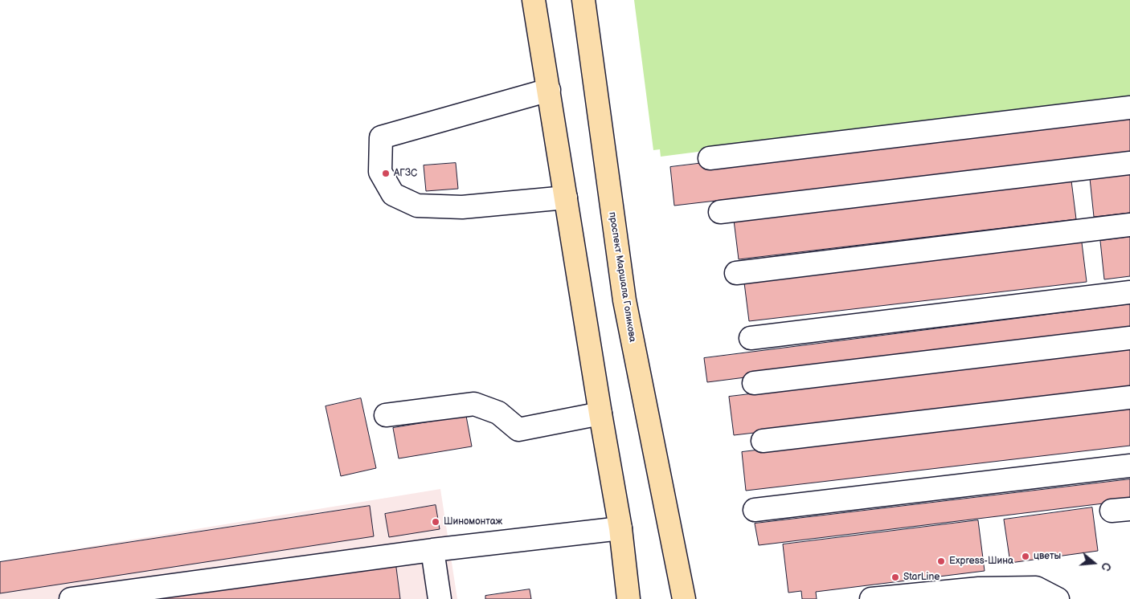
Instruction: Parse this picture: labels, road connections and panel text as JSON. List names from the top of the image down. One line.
{"streets":{"main road":["проспект Маршала Голикова"]},"places":["АГЗС","Шиномонтаж","цветы","Express-Шина","StarLine"],"north":"right"}
